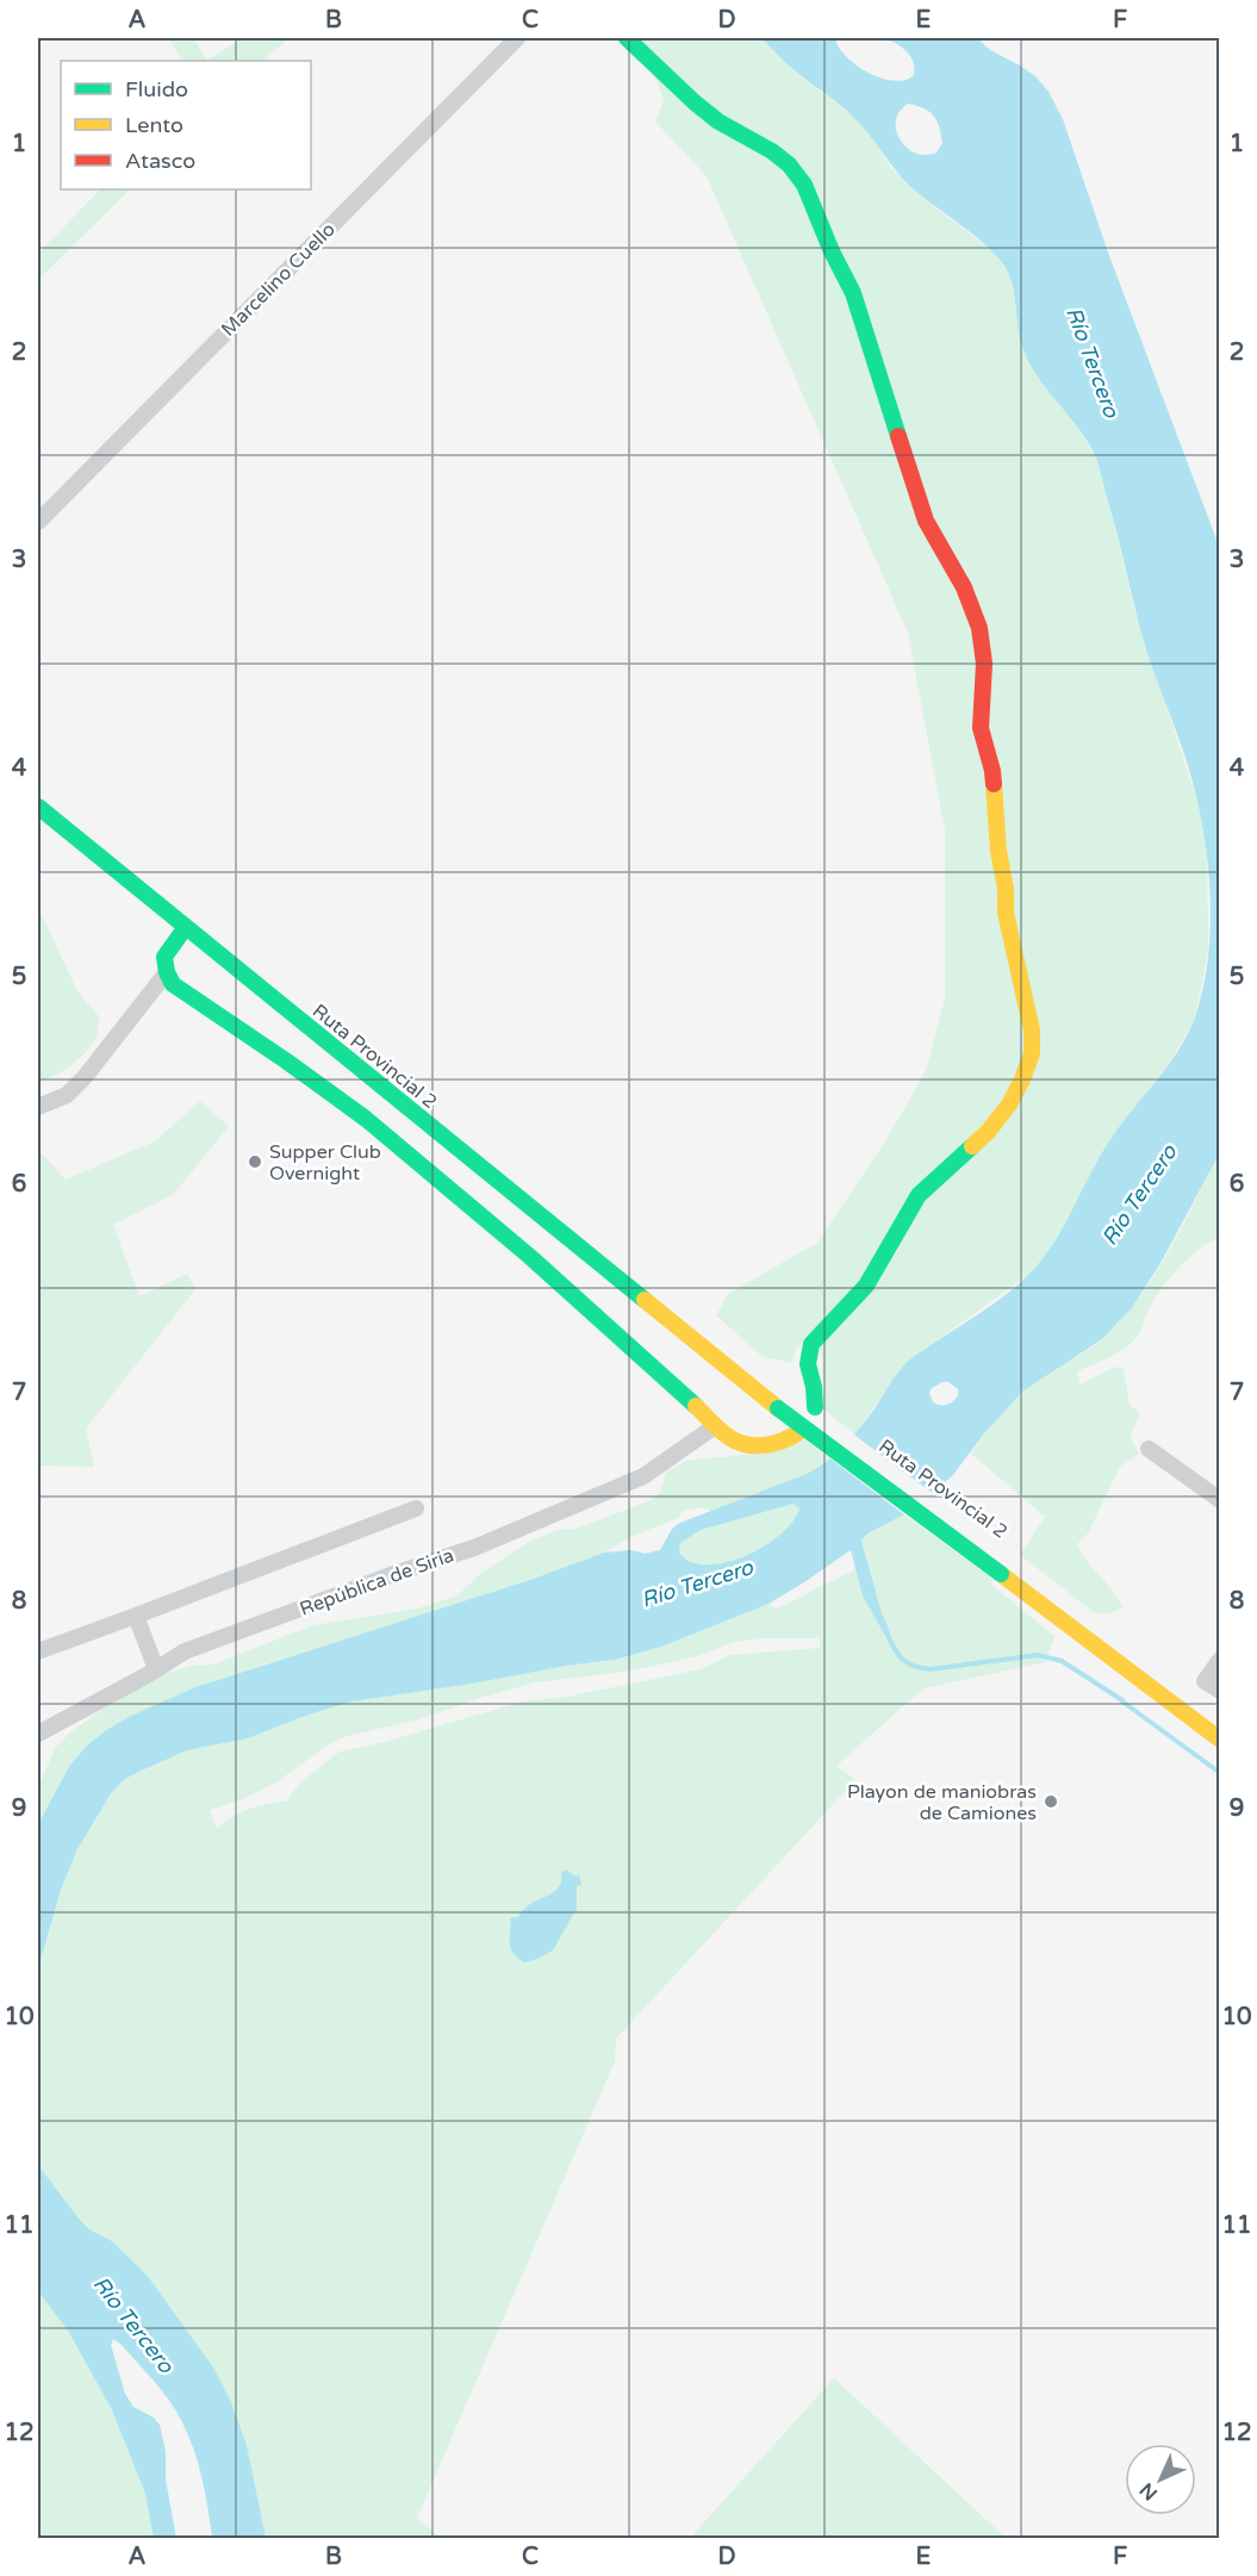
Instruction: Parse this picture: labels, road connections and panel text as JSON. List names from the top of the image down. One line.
{"streets":{"street":["Marcelino Cuello","Ruta Provincial 2","República de Siria"]},"water":["Río Tercero"],"places":["Supper Club Overnight","Playon de maniobras de Camiones"],"legend":["Fluido","Lento","Atasco"],"north":"bottom left","grid":{"columns":["A","B","C","D","E","F"],"rows":["1","2","3","4","5","6","7","8","9","10","11","12"]}}
